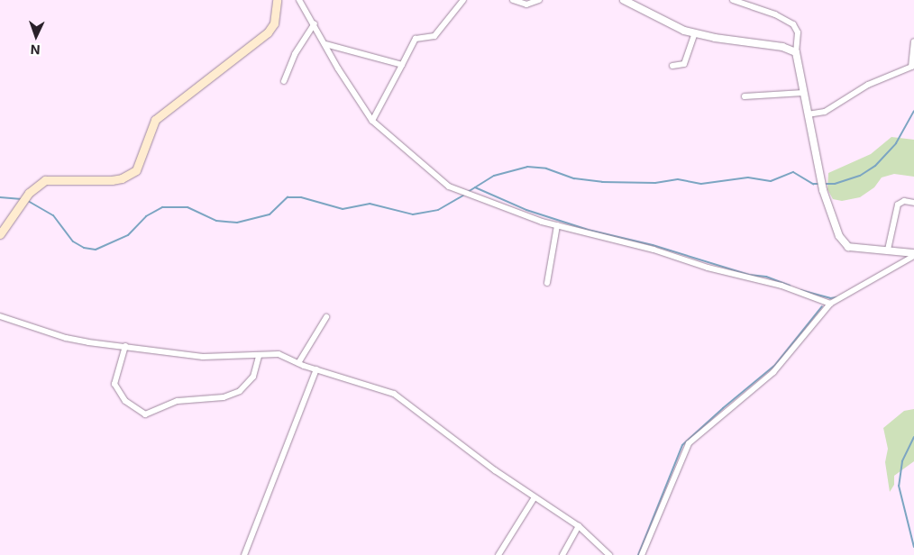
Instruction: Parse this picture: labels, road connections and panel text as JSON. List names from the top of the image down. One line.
{"north":"bottom"}
